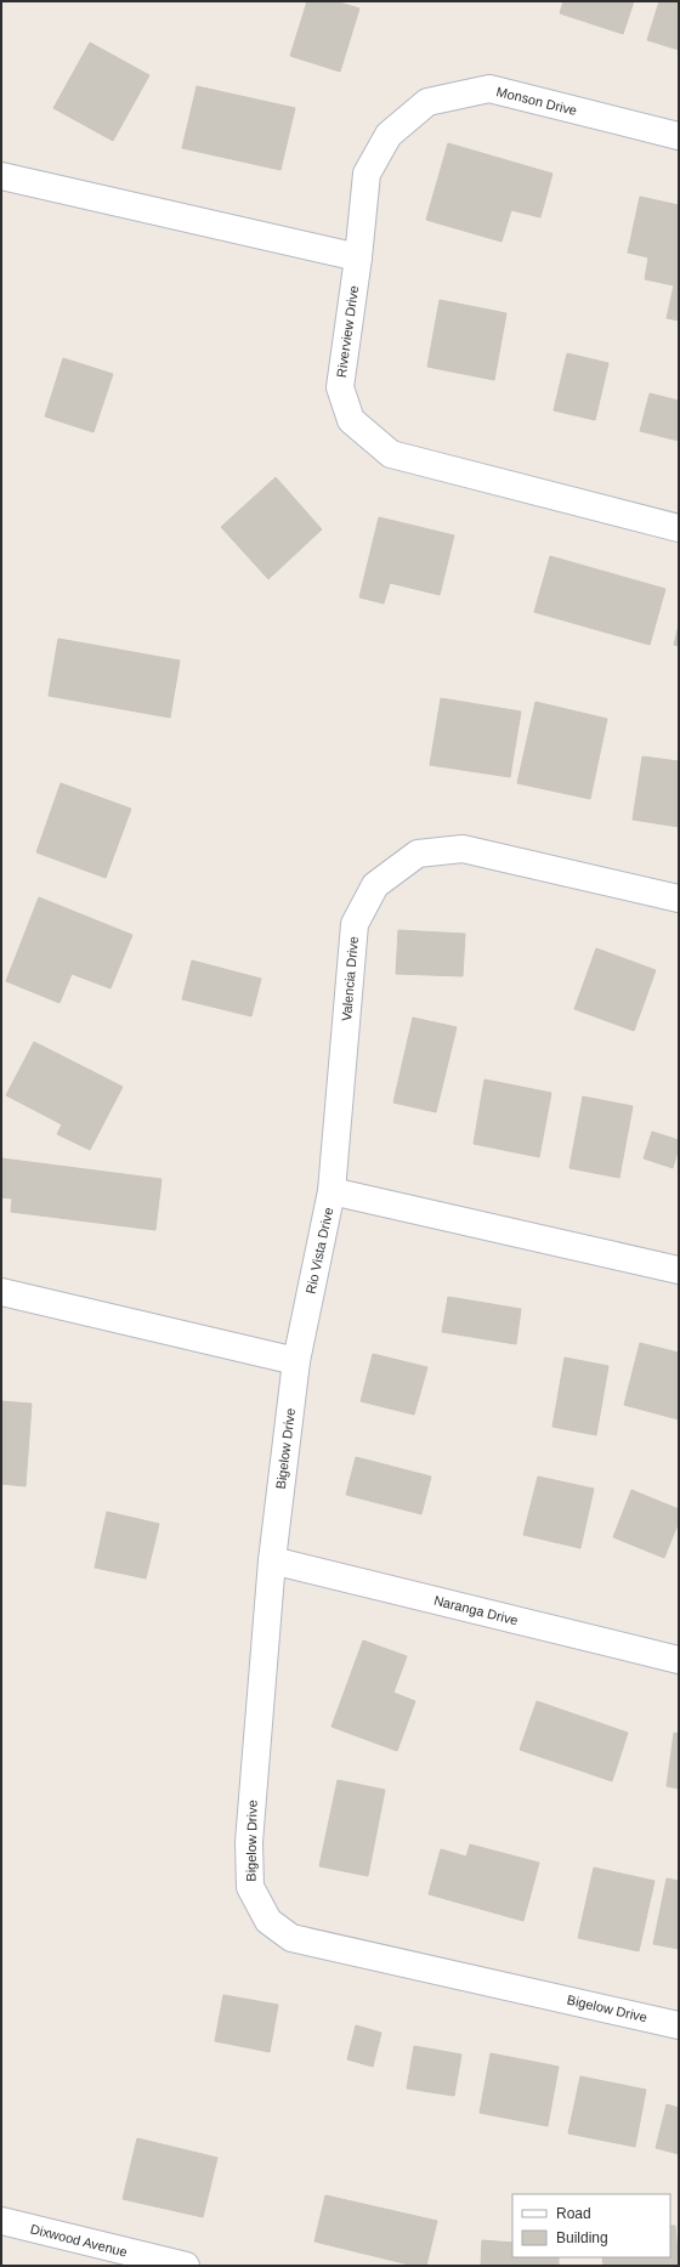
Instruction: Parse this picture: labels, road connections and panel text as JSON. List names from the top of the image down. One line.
{"streets":{"street":["Monson Drive","Riverview Drive","Valencia Drive","Rio Vista Drive","Bigelow Drive","Naranga Drive","Dixwood Avenue"]},"crossings":[["Monson Drive","Riverview Drive"],["Valencia Drive","Rio Vista Drive"],["Rio Vista Drive","Bigelow Drive"],["Bigelow Drive","Naranga Drive"]],"legend":["Road","Building"]}
